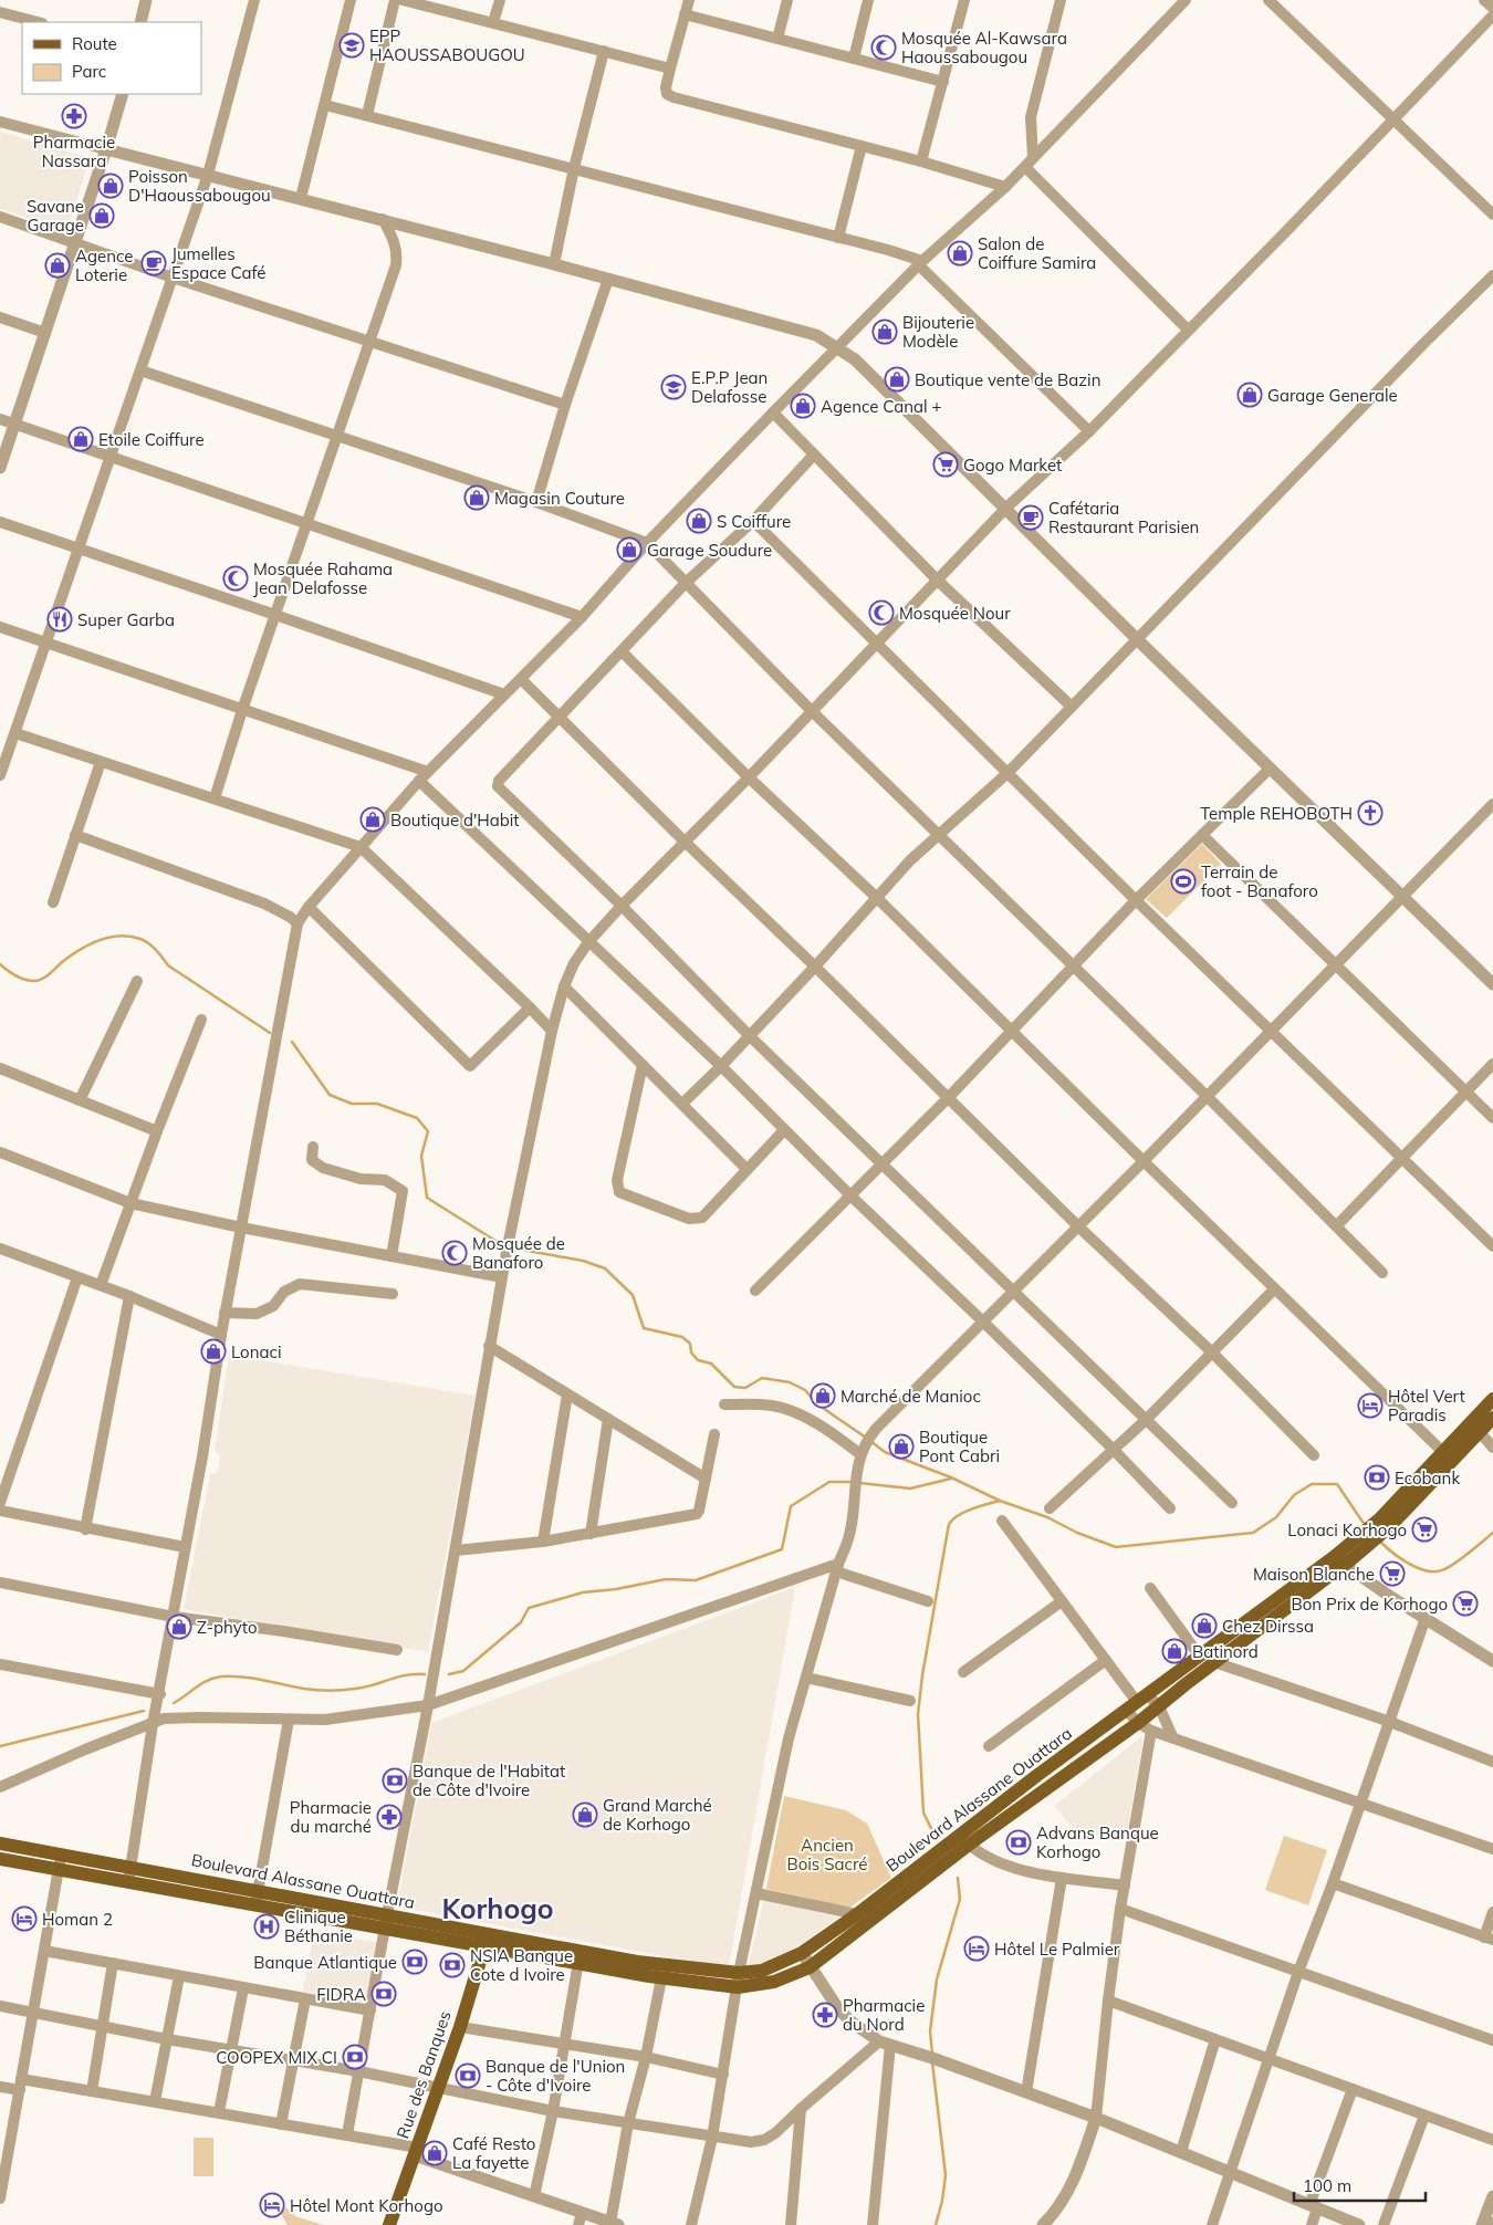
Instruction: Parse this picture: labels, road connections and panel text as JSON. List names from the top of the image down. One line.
{"streets":{"main road":["Boulevard Alassane Ouattara","Rue des Banques"]},"crossings":[["Boulevard Alassane Ouattara","Rue des Banques"]],"districts":["Korhogo"],"parks":["Ancien Bois Sacré"],"places":{"school or university":["EPP HAOUSSABOUGOU","E.P.P Jean Delafosse"],"mosque":["Mosquée Al-Kawsara Haoussabougou","Mosquée Rahama Jean Delafosse","Mosquée Nour","Mosquée de Banaforo"],"pharmacy":["Pharmacie Nassara","Pharmacie du marché","Pharmacie du Nord"],"shop":["Poisson D'Haoussabougou","Savane Garage","Salon de Coiffure Samira","Agence Loterie","Bijouterie Modèle","Boutique vente de Bazin","Garage Generale","Agence Canal +","Etoile Coiffure","Magasin Couture","S Coiffure","Garage Soudure","Boutique d'Habit","Lonaci","Marché de Manioc","Boutique Pont Cabri","Chez Dirssa","Z-phyto","Batinord","Grand Marché de Korhogo","Café Resto La fayette"],"cafe":["Jumelles Espace Café","Cafétaria Restaurant Parisien"],"supermarket":["Gogo Market","Lonaci Korhogo","Maison Blanche","Bon Prix de Korhogo"],"restaurant":["Super Garba"],"church":["Temple REHOBOTH"],"sports":["Terrain de foot - Banaforo"],"hotel":["Hôtel Vert Paradis","Homan 2","Hôtel Le Palmier","Hôtel Mont Korhogo"],"bank":["Ecobank","Banque de l'Habitat de Côte d'Ivoire","Advans Banque Korhogo","Banque Atlantique","NSIA Banque Cote d Ivoire","FIDRA","COOPEX MIX CI","Banque de l'Union - Côte d'Ivoire"],"hospital":["Clinique Béthanie"]},"legend":["Route","Parc"],"scale_bar":"100 m"}
